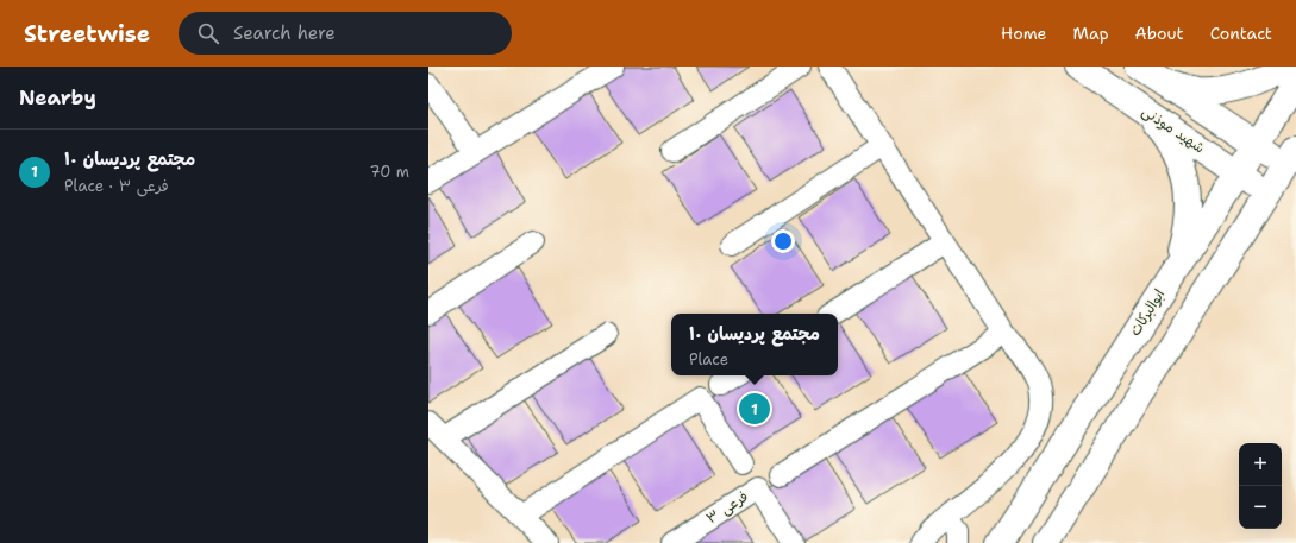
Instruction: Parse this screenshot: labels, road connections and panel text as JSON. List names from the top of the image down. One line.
{"streets":{"main road":["شهید موذنی","ابوالبرکات"],"street":["فرعی ۳"]},"crossings":[["شهید موذنی","ابوالبرکات"]],"page":{"header":"Streetwise","search":"Search here","nav":["Home","Map","About","Contact"],"heading":"Nearby","list":[{"mark":"1","name":"مجتمع پردیسان ۱۰","note":"Place · فرعی ۳","value":"70 m"}],"popup":["مجتمع پردیسان ۱۰","Place"],"pins":"1","map_buttons":["+","−"]}}
